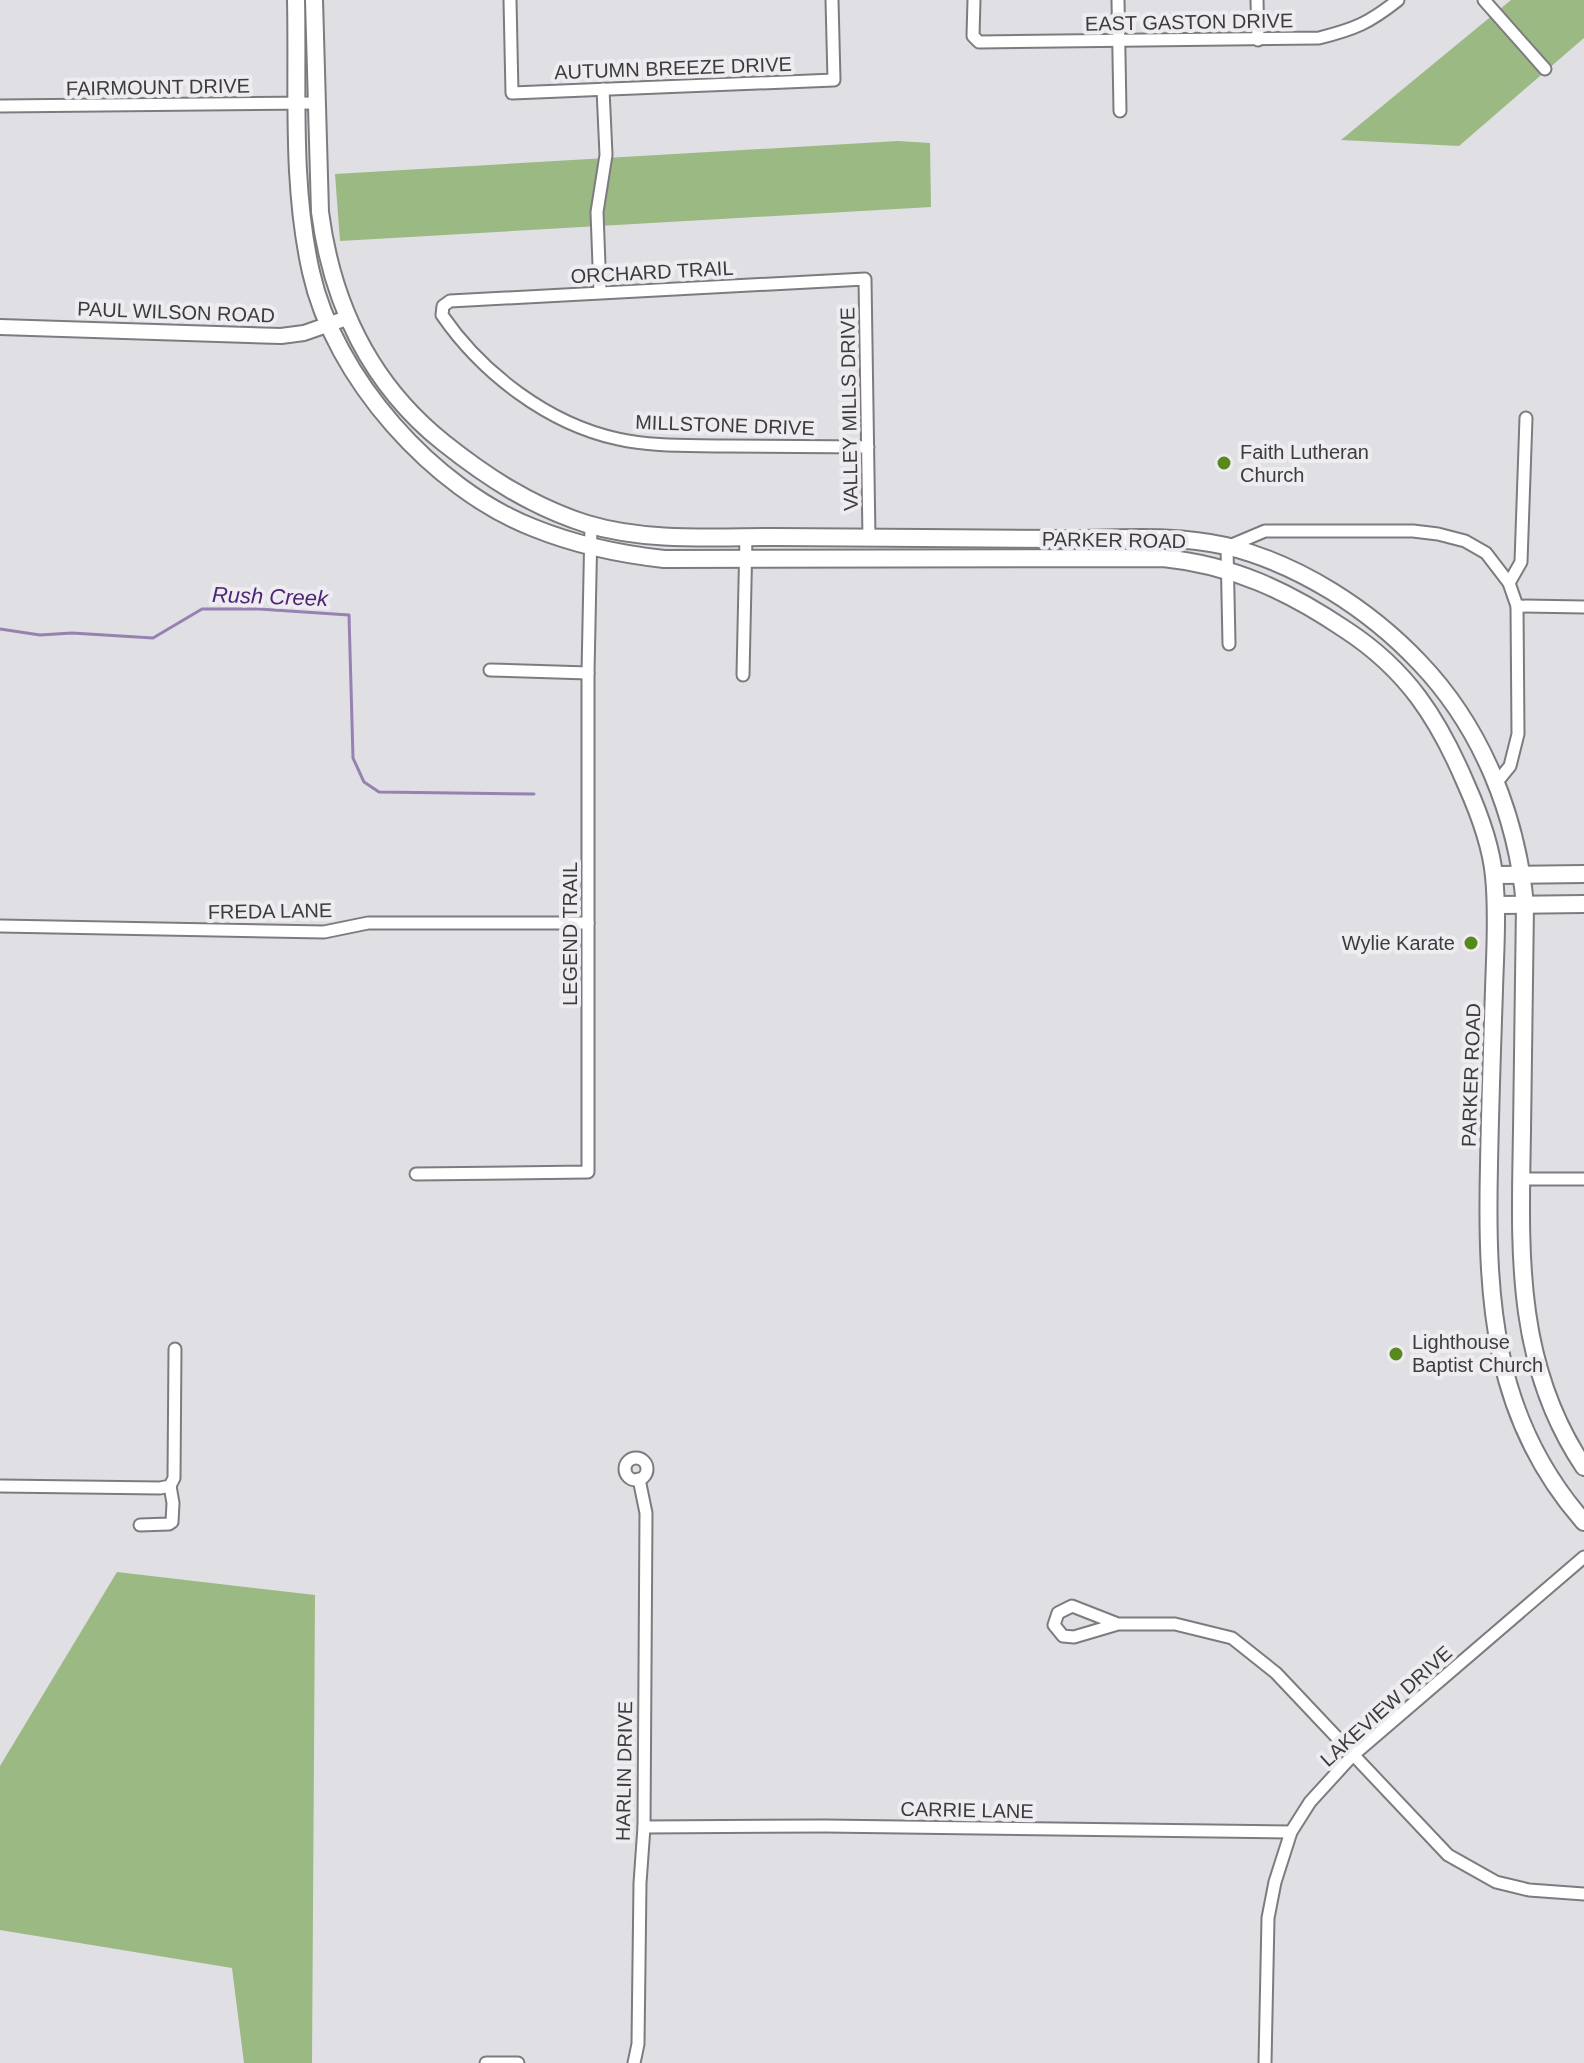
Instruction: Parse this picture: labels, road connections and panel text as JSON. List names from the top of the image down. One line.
{"streets":{"main road":["PARKER ROAD"],"street":["EAST GASTON DRIVE","AUTUMN BREEZE DRIVE","FAIRMOUNT DRIVE","ORCHARD TRAIL","PAUL WILSON ROAD","VALLEY MILLS DRIVE","MILLSTONE DRIVE","FREDA LANE","LEGEND TRAIL","LAKEVIEW DRIVE","HARLIN DRIVE","CARRIE LANE"]},"crossings":[["FAIRMOUNT DRIVE","PARKER ROAD"],["ORCHARD TRAIL","VALLEY MILLS DRIVE"],["ORCHARD TRAIL","MILLSTONE DRIVE"],["PAUL WILSON ROAD","PARKER ROAD"],["VALLEY MILLS DRIVE","MILLSTONE DRIVE"],["VALLEY MILLS DRIVE","PARKER ROAD"],["PARKER ROAD","LEGEND TRAIL"],["FREDA LANE","LEGEND TRAIL"],["LAKEVIEW DRIVE","CARRIE LANE"],["HARLIN DRIVE","CARRIE LANE"]],"water":["Rush Creek"],"places":["Faith Lutheran Church","Wylie Karate","Lighthouse Baptist Church"]}
